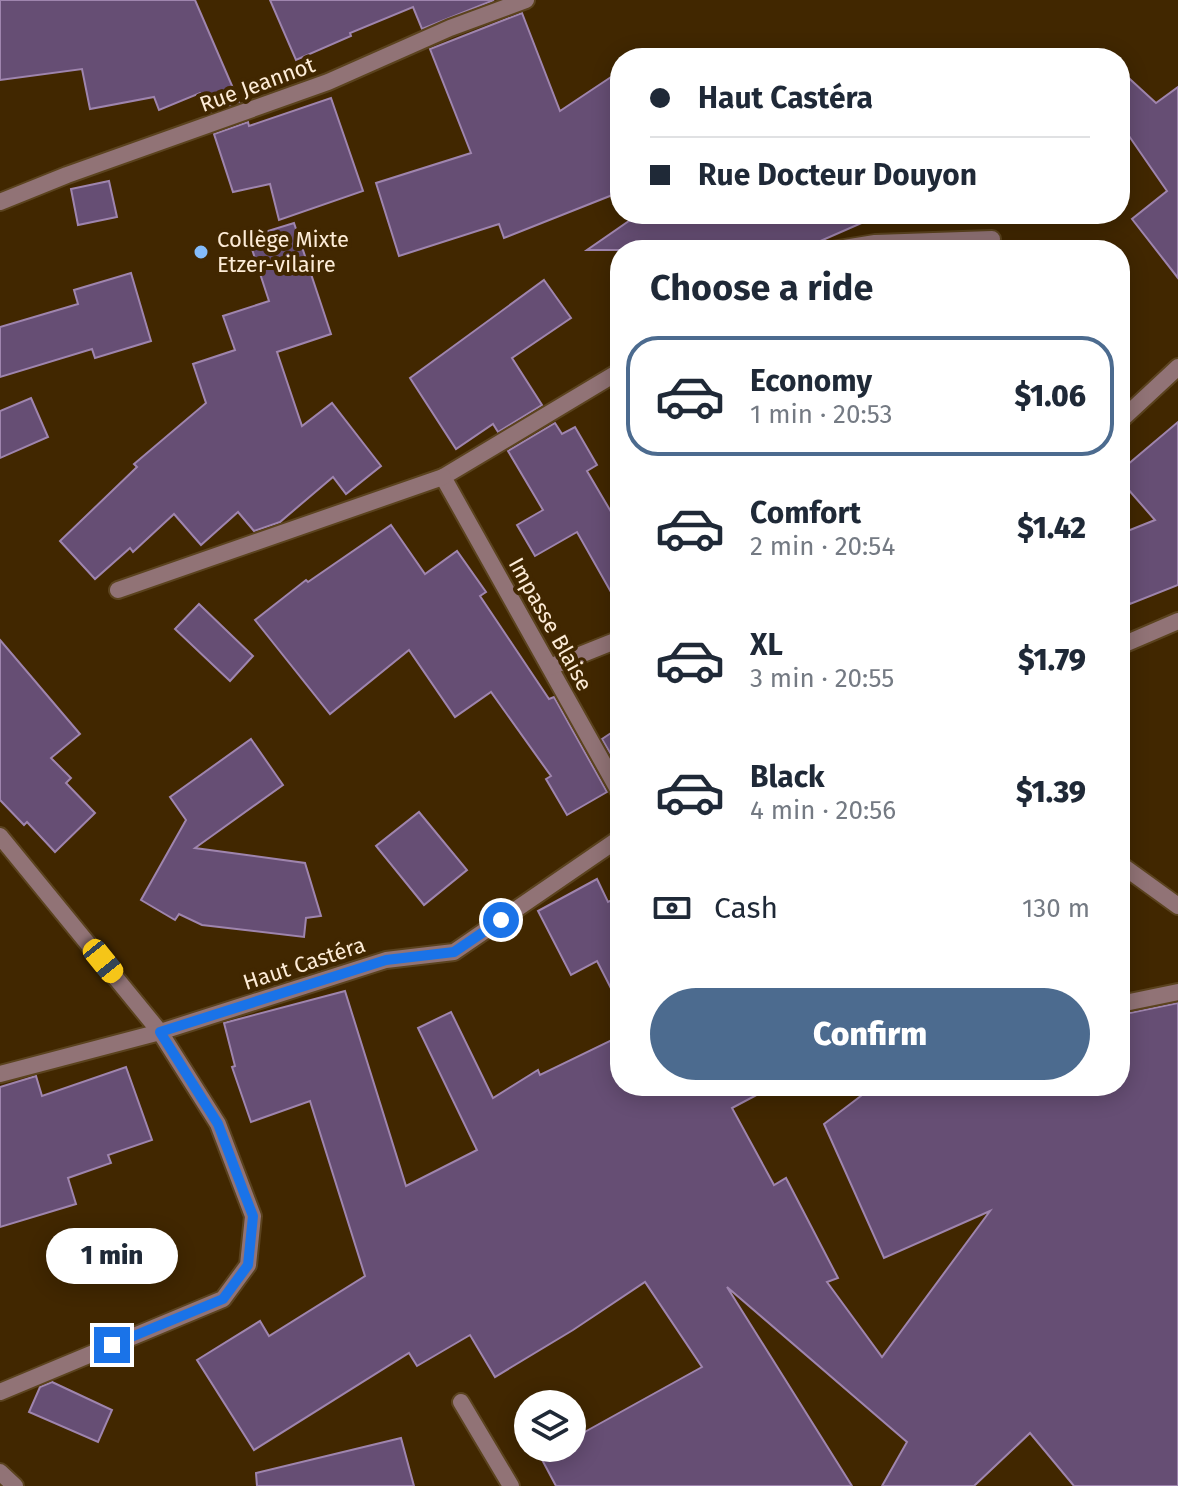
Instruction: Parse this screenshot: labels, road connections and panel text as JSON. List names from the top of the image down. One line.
{"streets":{"street":["Rue Jeannot","Impasse Blaise","Haut Castéra"]},"places":["Collège Mixte Etzer-vilaire"],"page":{"banner":["Haut Castéra","Rue Docteur Douyon"],"heading":"Choose a ride","list":[{"name":"Economy","note":"1 min · 20:53","value":"$1.06"},{"name":"Comfort","note":"2 min · 20:54","value":"$1.42"},{"name":"XL","note":"3 min · 20:55","value":"$1.79"},{"name":"Black","note":"4 min · 20:56","value":"$1.39"}],"pay":["Cash","130 m"],"buttons":"Confirm","bubble":"1 min"}}
